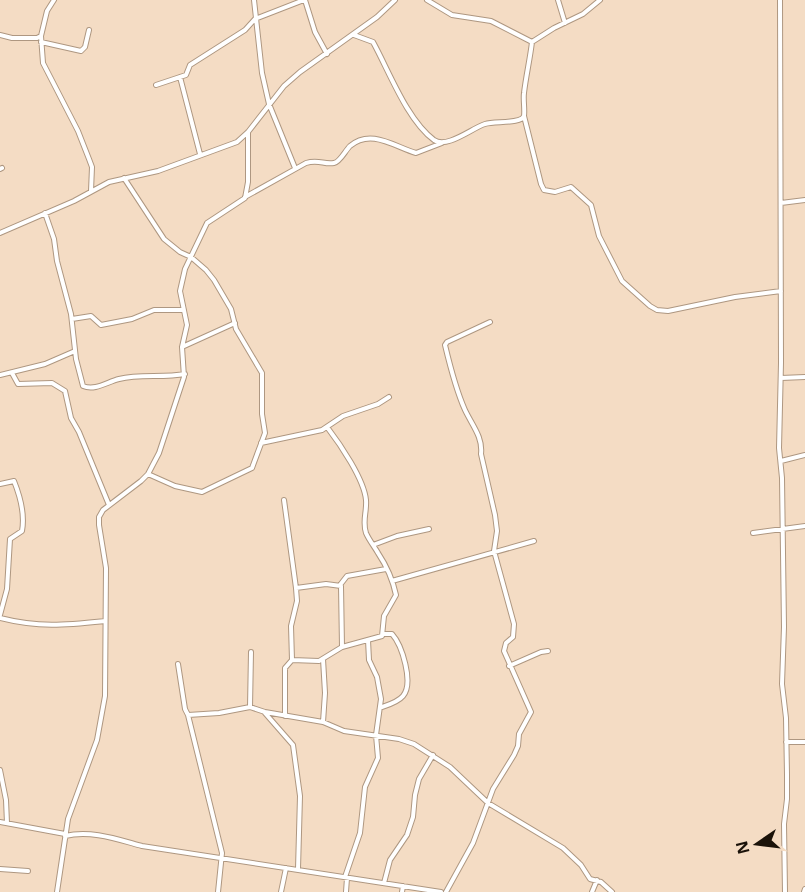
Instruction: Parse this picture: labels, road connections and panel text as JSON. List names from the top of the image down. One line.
{"north":"left"}
